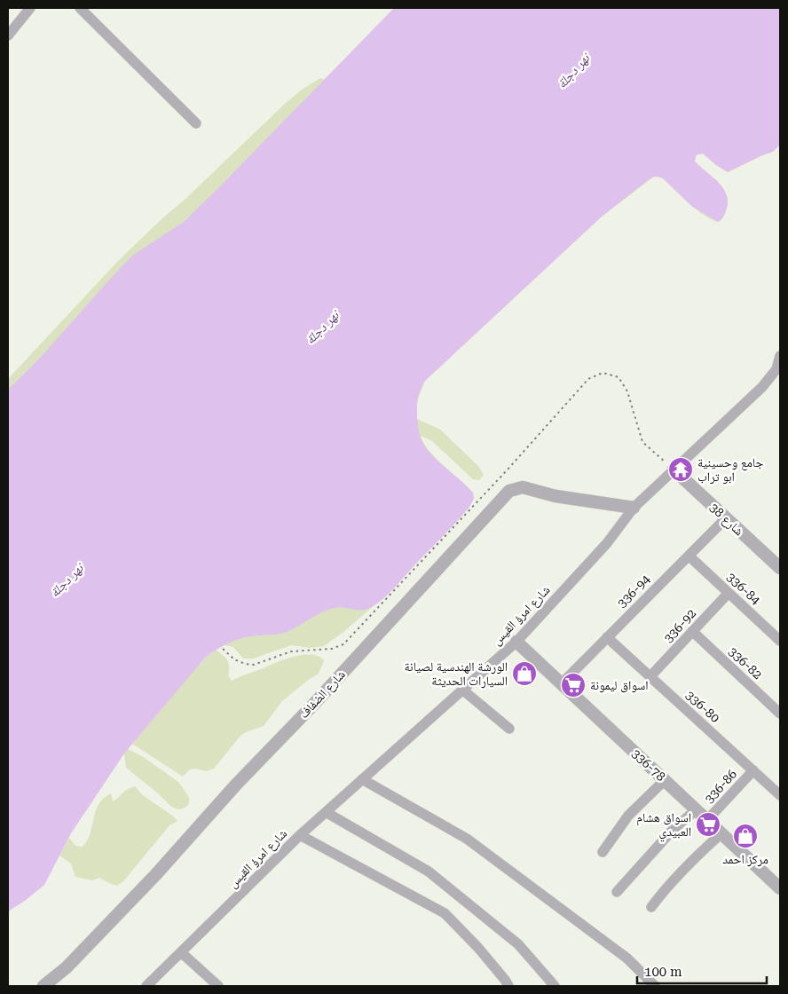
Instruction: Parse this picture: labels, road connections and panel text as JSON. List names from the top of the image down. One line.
{"streets":{"street":["شارع 38","336-84","336-94","شارع امرؤ القيس","336-92","336-82","شارع الضفاف","336-80","336-78","336-86"]},"crossings":[["شارع 38","336-94"],["شارع 38","شارع امرؤ القيس"],["336-84","336-94"],["336-84","336-92"],["336-94","336-80"],["336-94","336-78"],["شارع امرؤ القيس","شارع الضفاف"],["شارع امرؤ القيس","336-78"],["336-92","336-82"],["336-92","336-80"],["336-80","336-86"],["336-78","336-86"]],"water":["نهر دجلة"],"places":{"temple":["جامع وحسينية ابو تراب"],"shop":["الورشة الهندسية لصيانة السيارات الحديثة","مركز احمد"],"supermarket":["اسواق ليمونة","اسواق هشام العبيدي"]},"scale_bar":"100 m"}
